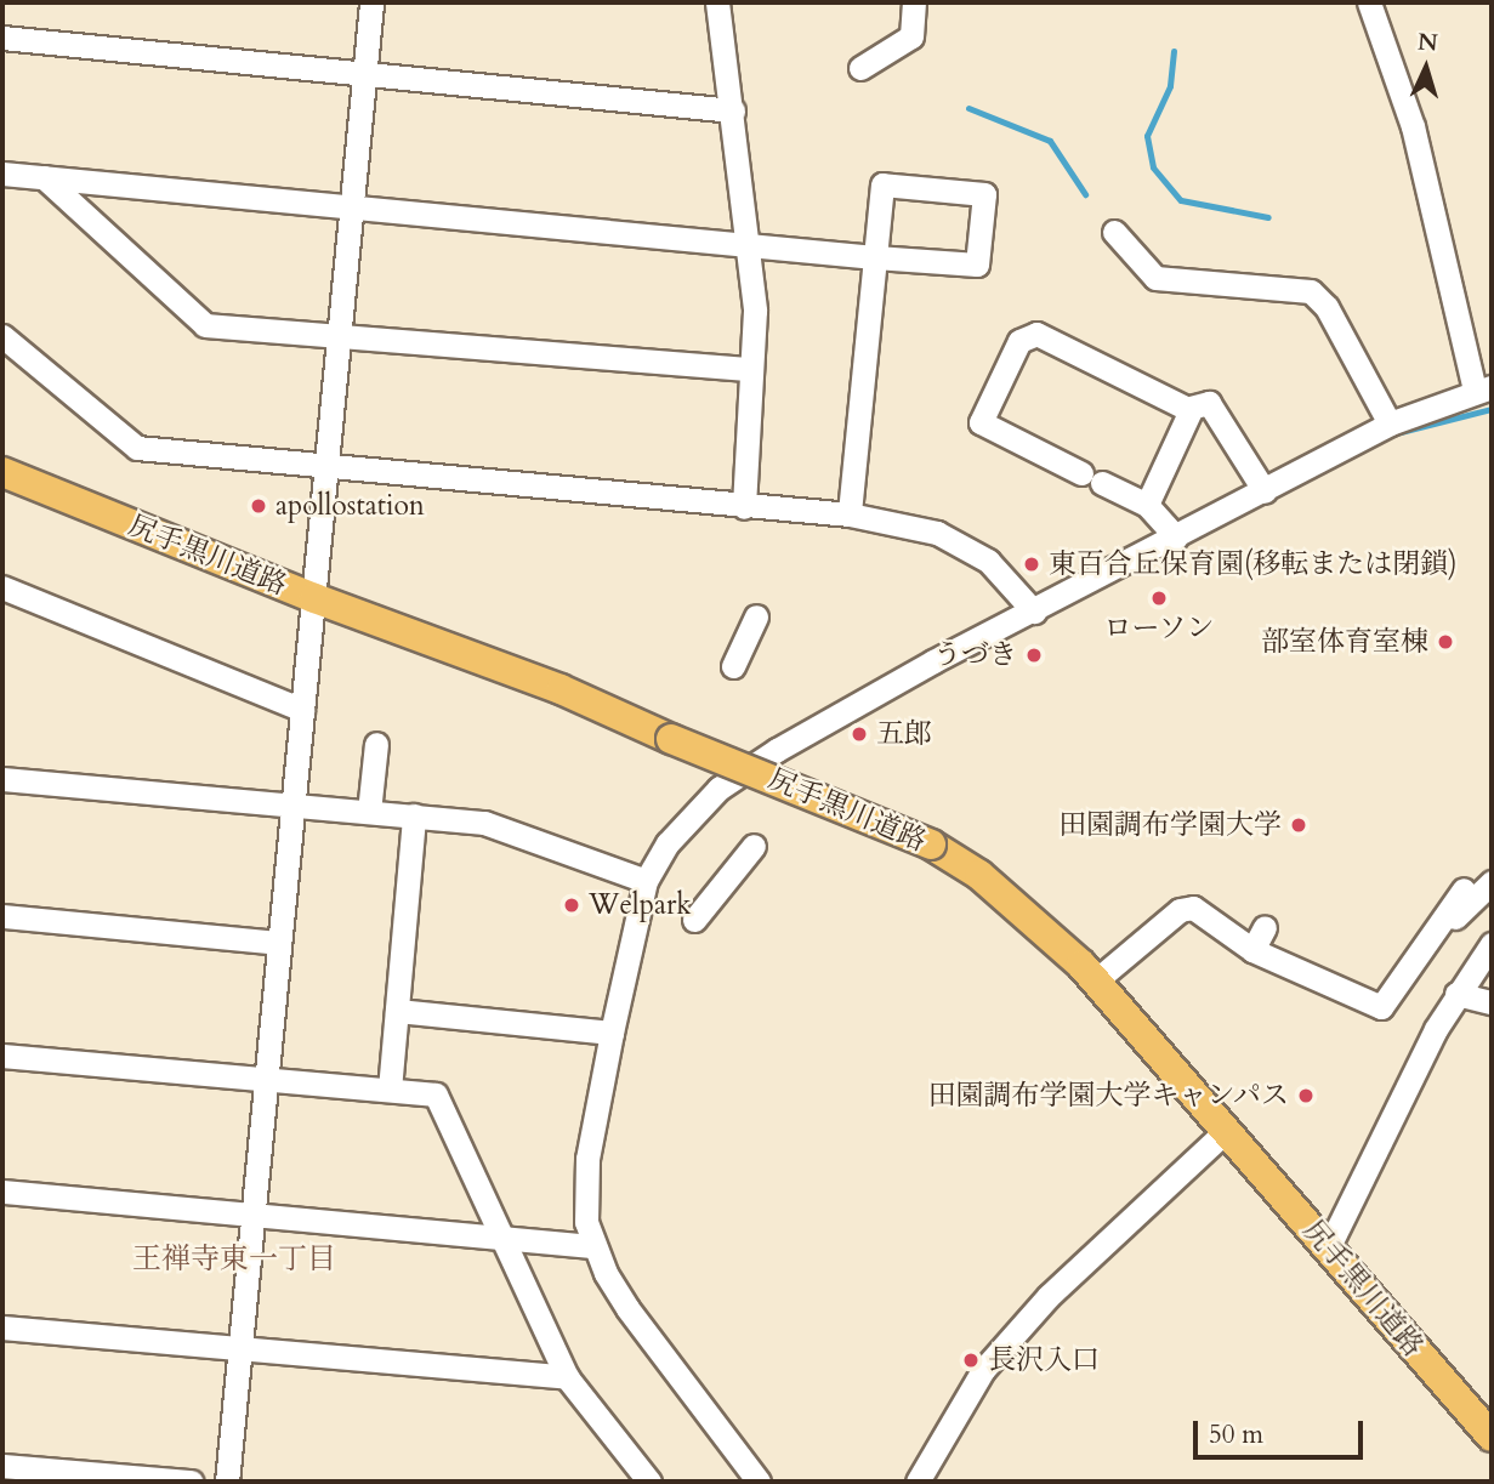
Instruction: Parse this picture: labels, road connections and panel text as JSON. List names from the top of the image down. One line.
{"streets":{"main road":["尻手黒川道路"]},"districts":["王禅寺東一丁目"],"places":["apollostation","東百合丘保育園(移転または閉鎖)","ローソン","部室体育室棟","うづき","五郎","田園調布学園大学","Welpark","田園調布学園大学キャンパス","長沢入口"],"scale_bar":"50 m","north":"top"}
